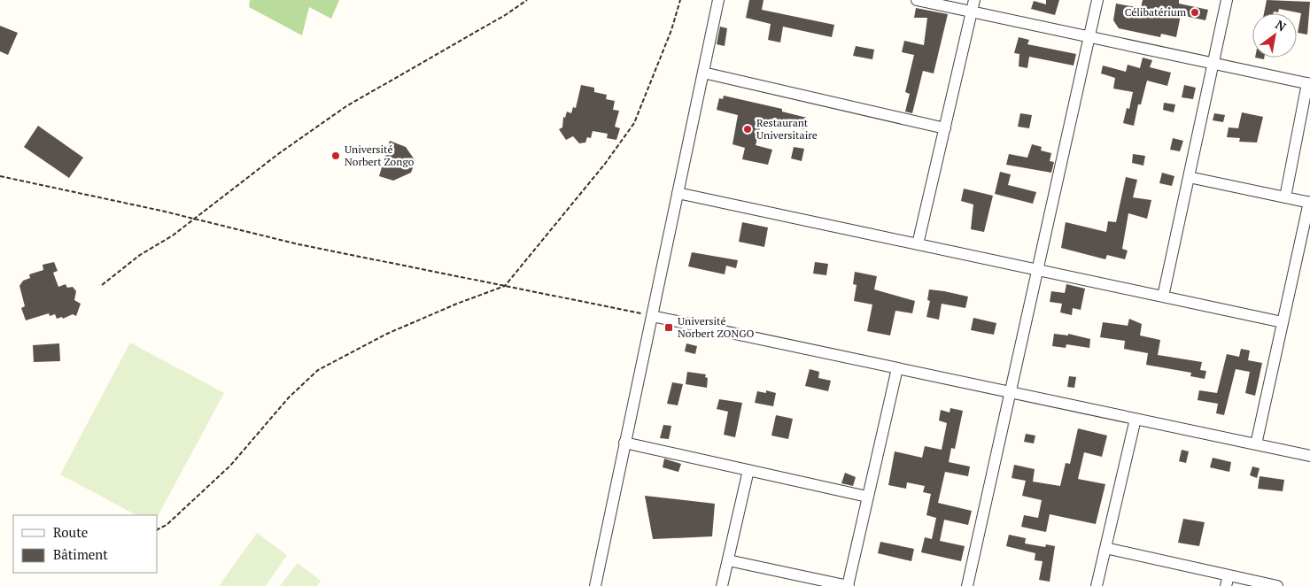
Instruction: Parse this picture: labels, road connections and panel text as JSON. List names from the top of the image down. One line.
{"places":{"other":["Célibatérium","Restaurant Universitaire","Université Norbert Zongo"],"transit":["Université Norbert ZONGO"]},"legend":["Route","Bâtiment"],"north":"top right"}
